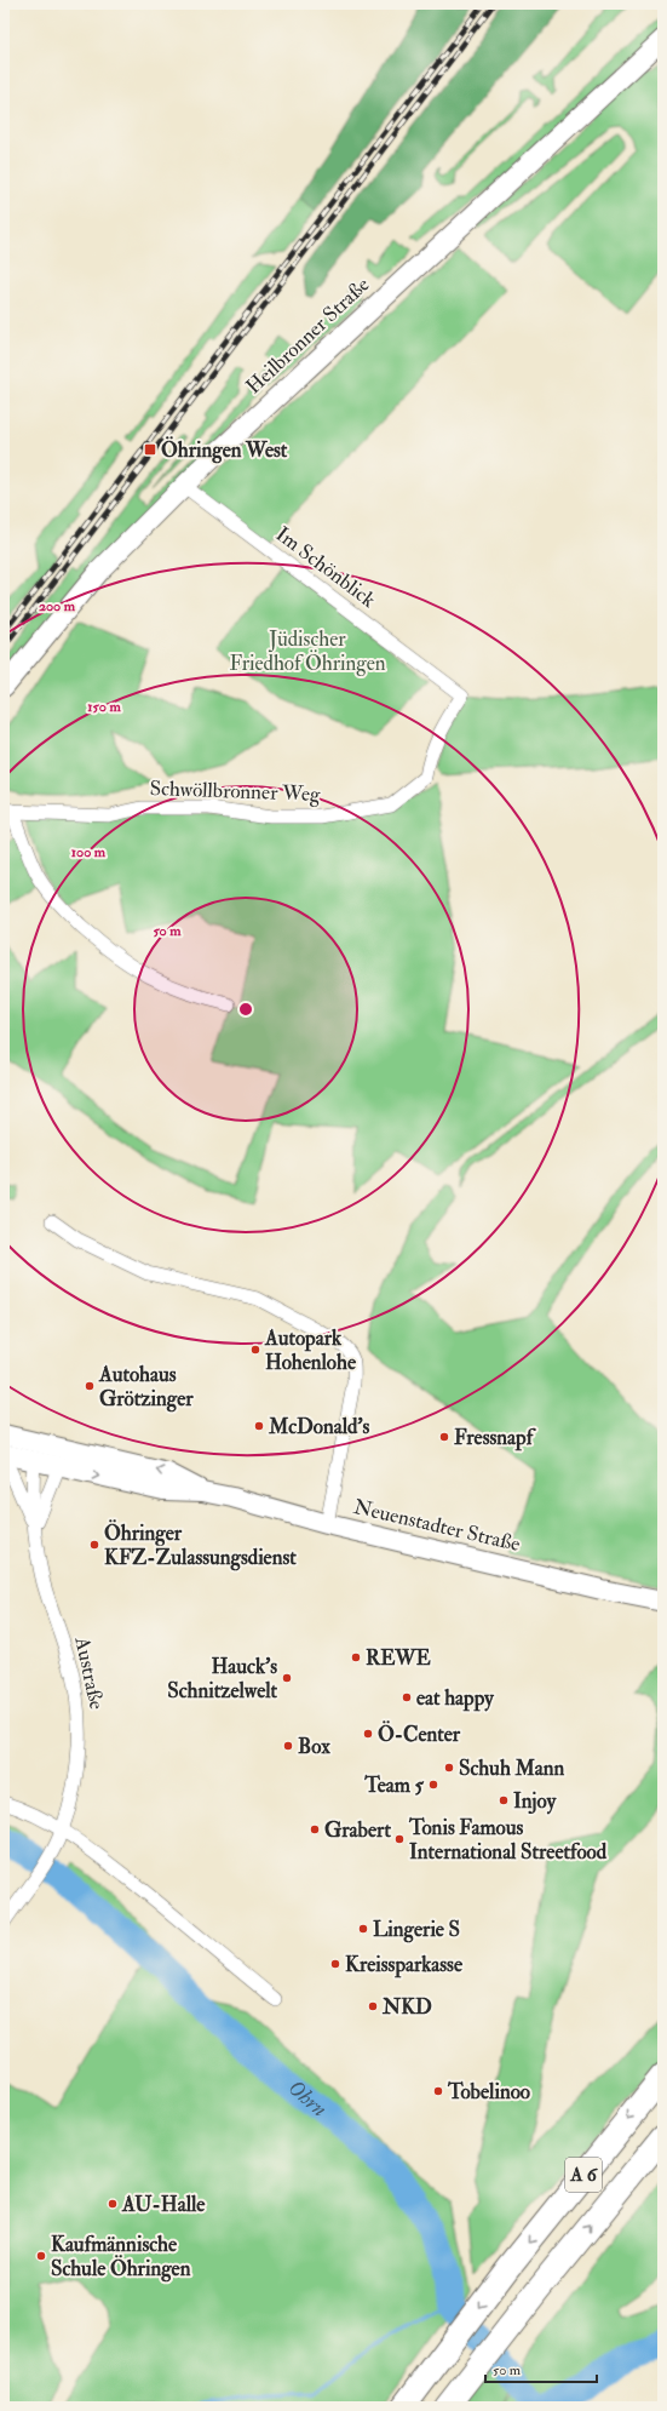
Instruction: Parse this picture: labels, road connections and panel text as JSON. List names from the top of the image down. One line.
{"streets":{"highway":["A 6"],"main road":["Heilbronner Straße","Neuenstadter Straße"],"street":["Im Schönblick","Schwöllbronner Weg","Austraße"]},"crossings":[["Heilbronner Straße","Im Schönblick"],["Im Schönblick","Schwöllbronner Weg"],["Neuenstadter Straße","Austraße"]],"water":["Ohrn"],"parks":["Jüdischer Friedhof Öhringen"],"places":{"transit":["Öhringen West"],"other":["Autopark Hohenlohe","Autohaus Grötzinger","McDonald's","Fressnapf","Öhringer KFZ-Zulassungsdienst","REWE","Hauck's Schnitzelwelt","eat happy","Ö-Center","Box","Schuh Mann","Team 5","Injoy","Grabert","Tonis Famous International Streetfood","Lingerie S","Kreissparkasse","NKD","Tobelinoo","AU-Halle","Kaufmännische Schule Öhringen"]},"scale_bar":"50 m","rings":["200 m","150 m","100 m","50 m"]}
